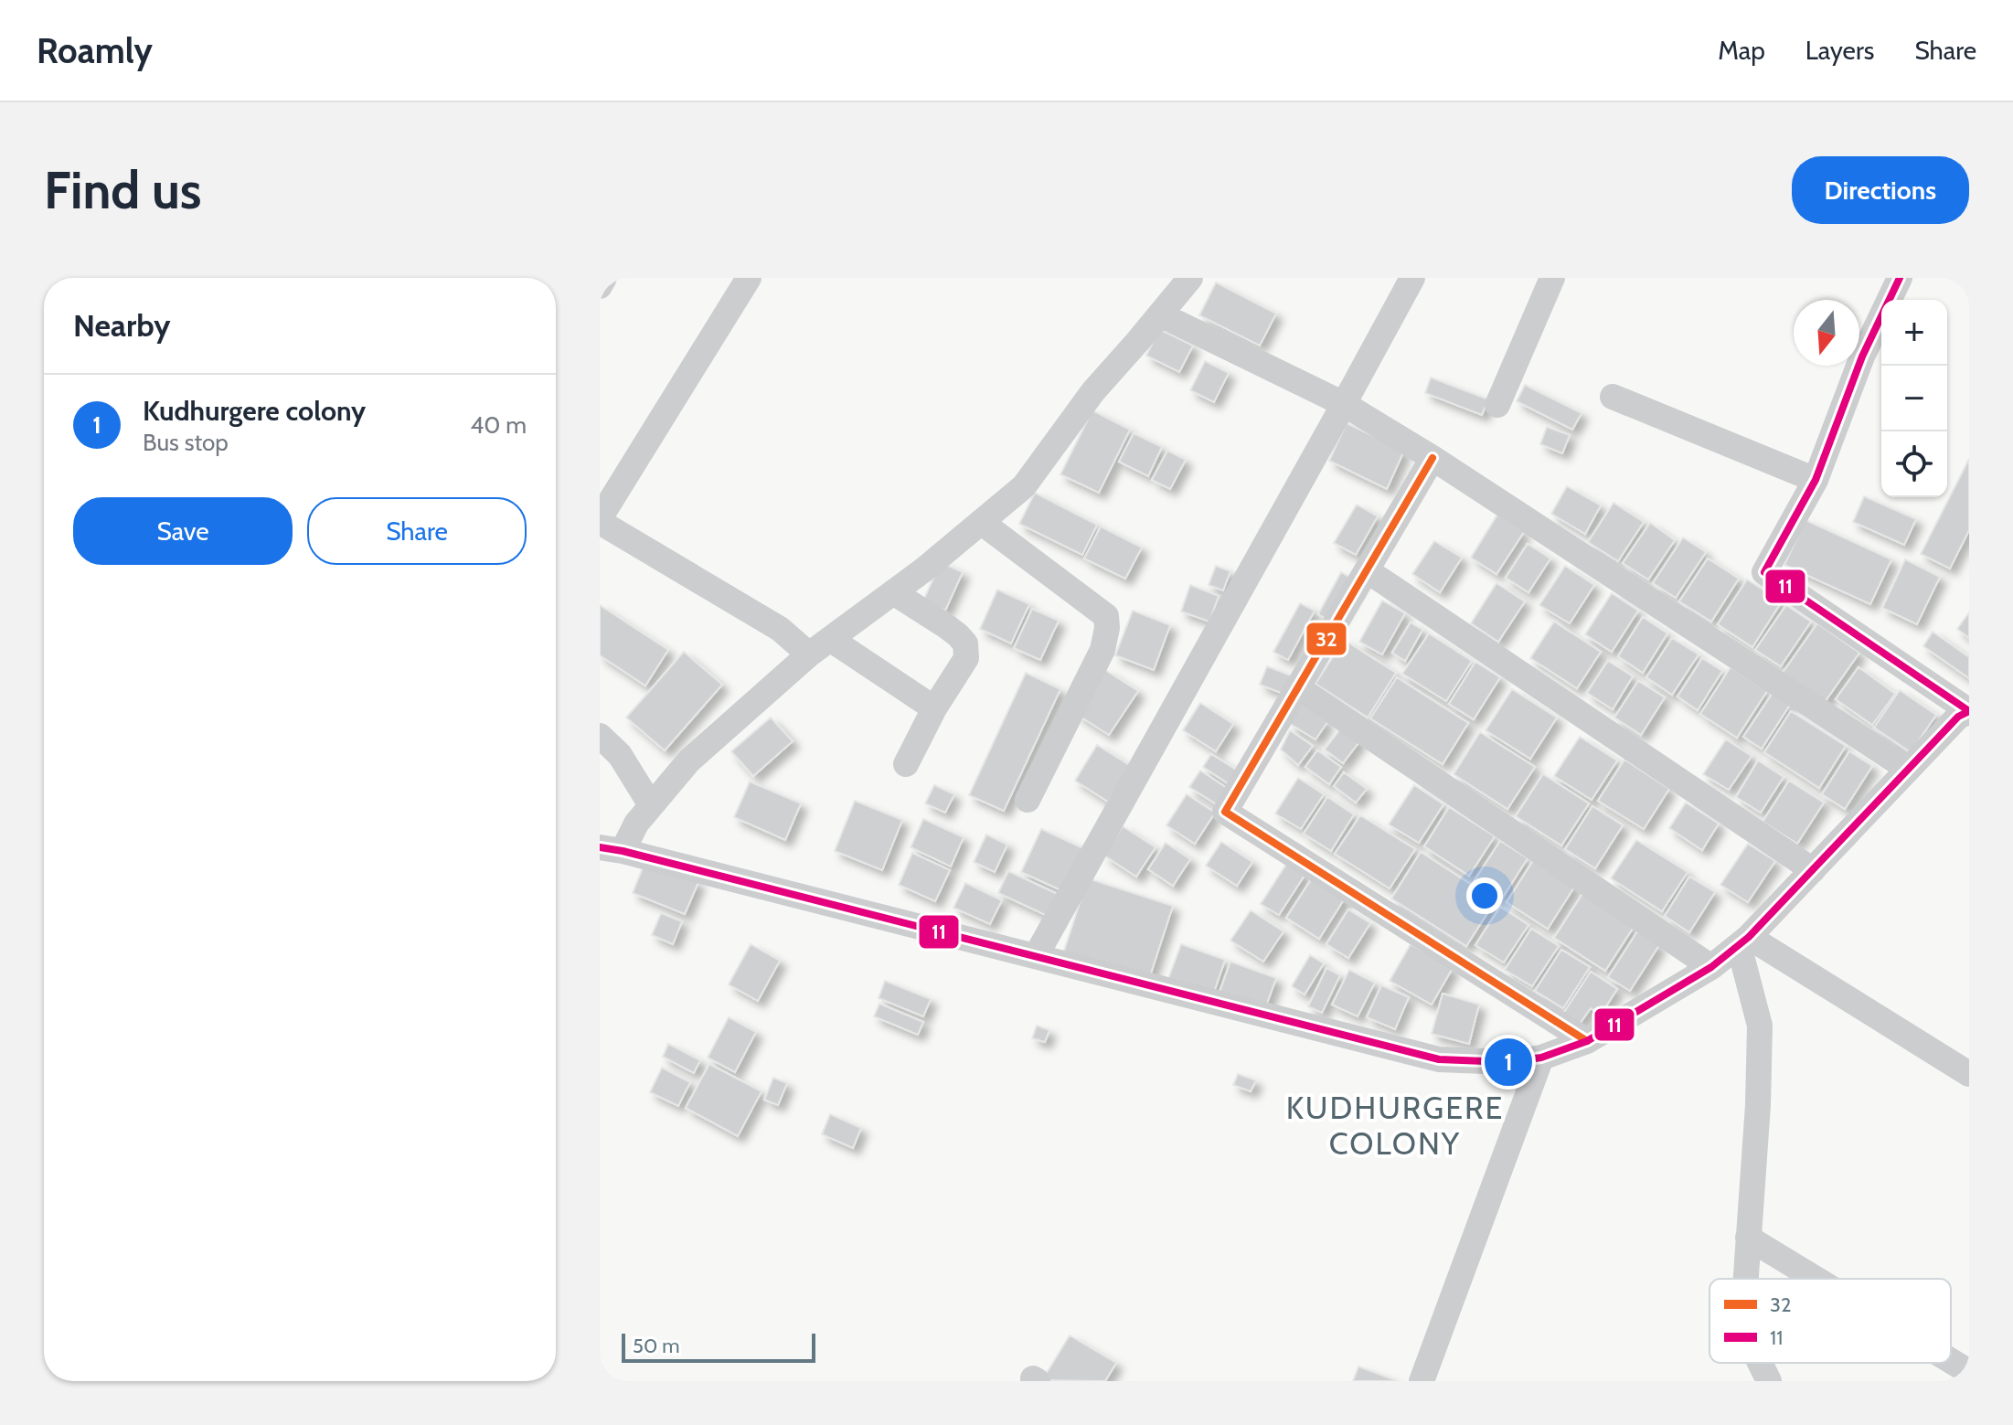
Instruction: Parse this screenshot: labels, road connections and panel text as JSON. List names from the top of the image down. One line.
{"districts":["KUDHURGERE COLONY"],"lines":["transit line 11","transit line 32"],"legend":["32","11"],"scale_bar":"50 m","north":"bottom","page":{"header":"Roamly","nav":["Map","Layers","Share"],"buttons":["Directions",["Save","Share"]],"title":"Find us","heading":"Nearby","map_buttons":["+","−"],"list":[{"mark":"1","name":"Kudhurgere colony","note":"Bus stop","value":"40 m"}],"pins":"1","scale":"50 m"}}
